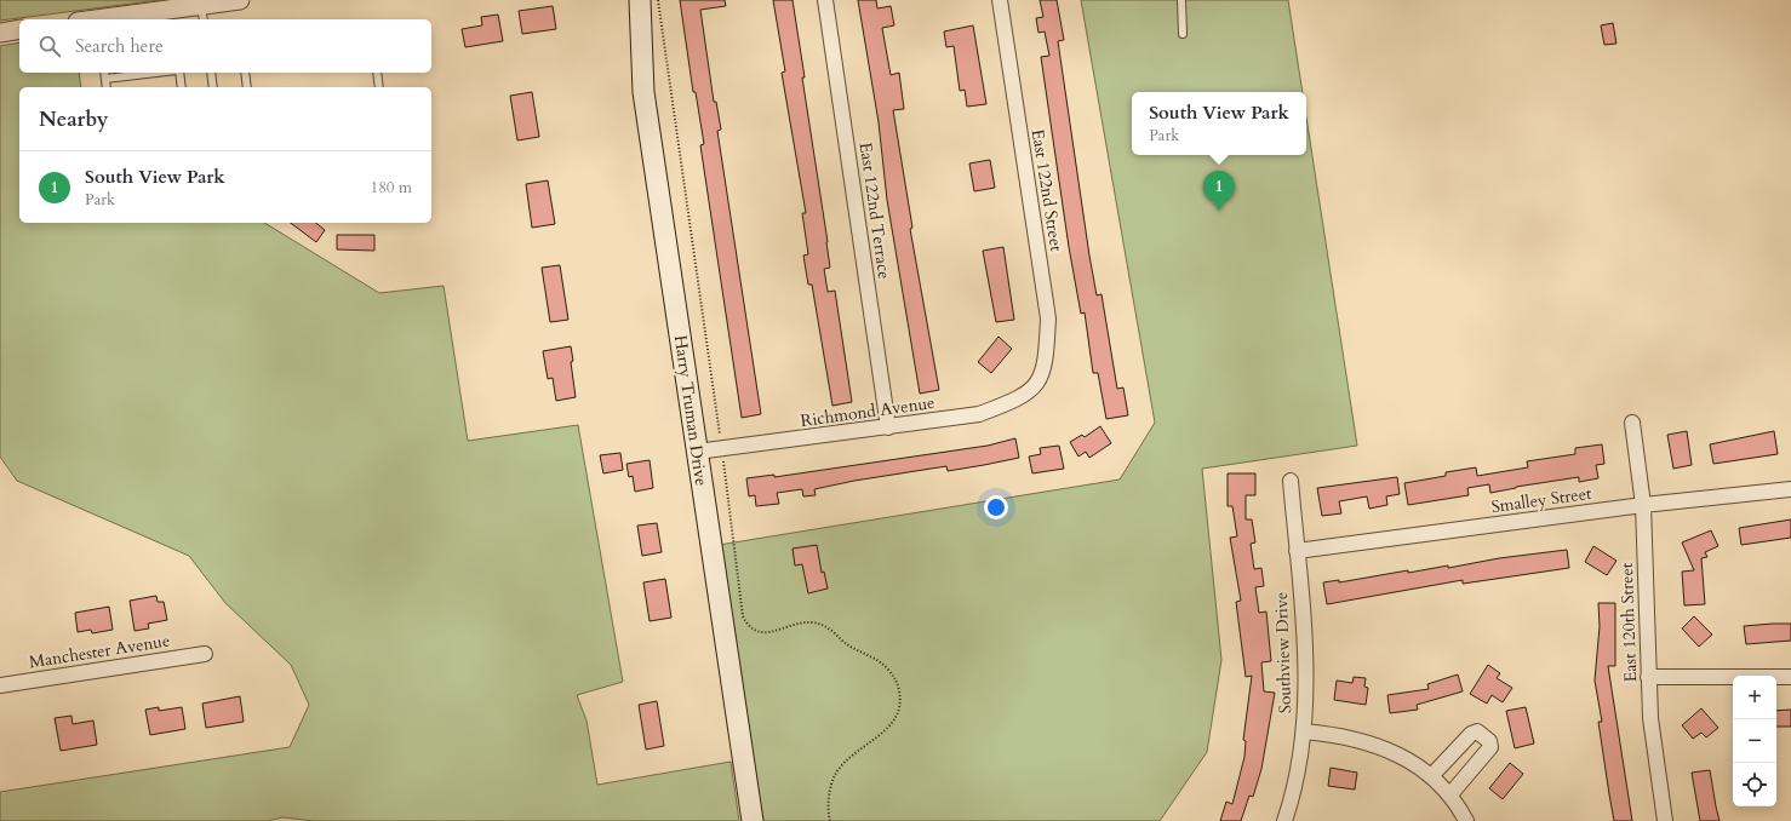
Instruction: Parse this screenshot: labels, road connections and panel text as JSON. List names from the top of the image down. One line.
{"streets":{"main road":["Harry Truman Drive"],"street":["East 122nd Street","East 122nd Terrace","Richmond Avenue","Smalley Street","East 120th Street","Manchester Avenue","Southview Drive"]},"crossings":[["East 122nd Street","Richmond Avenue"],["East 122nd Terrace","Richmond Avenue"],["Harry Truman Drive","Richmond Avenue"],["Smalley Street","East 120th Street"],["Smalley Street","Southview Drive"]],"page":{"search":"Search here","heading":"Nearby","popup":["South View Park","Park"],"list":[{"mark":"1","name":"South View Park","note":"Park","value":"180 m"}],"pins":"1","map_buttons":["+","−"]}}
